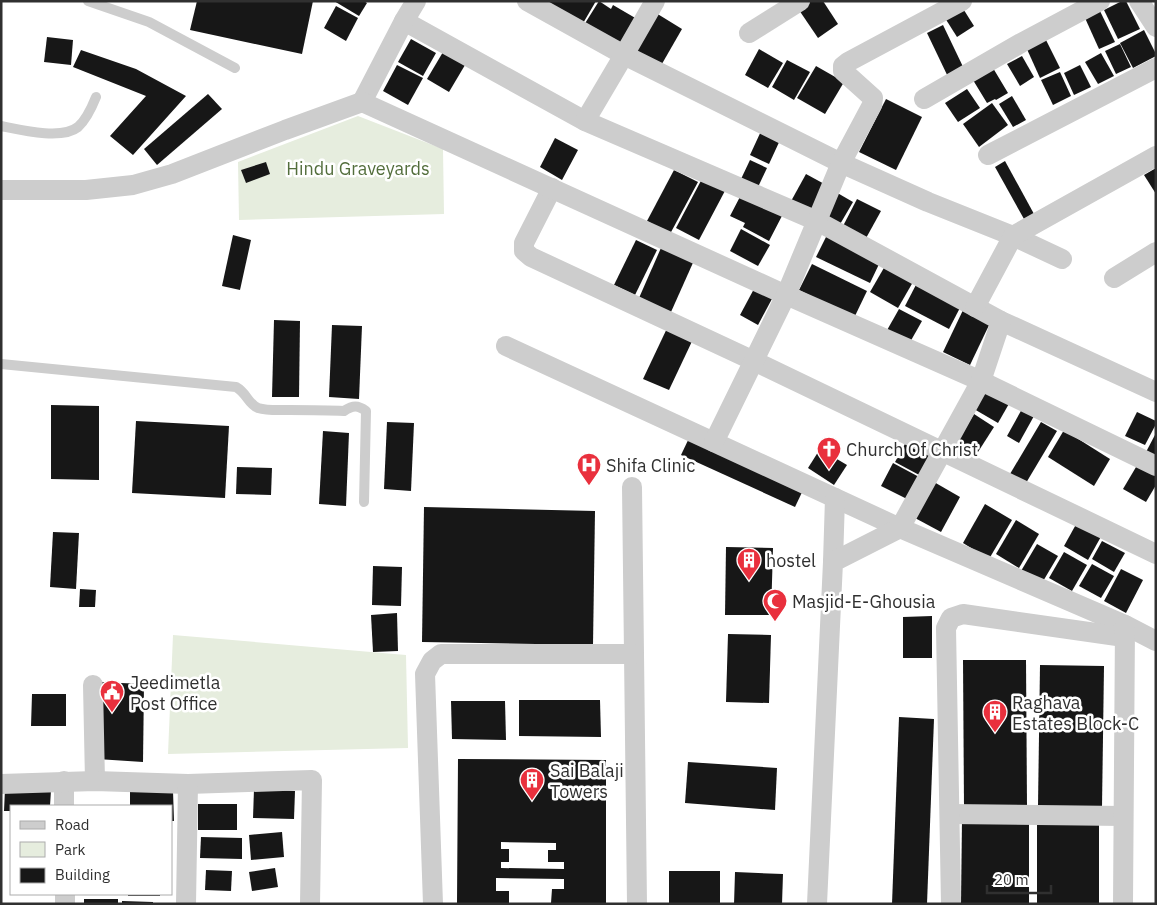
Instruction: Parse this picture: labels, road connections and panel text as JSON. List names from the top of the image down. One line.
{"parks":["Hindu Graveyards"],"places":{"church":["Church Of Christ"],"hospital":["Shifa Clinic"],"building":["hostel","Raghava Estates Block-C","Sai Balaji Towers"],"mosque":["Masjid-E-Ghousia"],"public building":["Jeedimetla Post Office"]},"legend":["Road","Park","Building"],"scale_bar":"20 m"}
